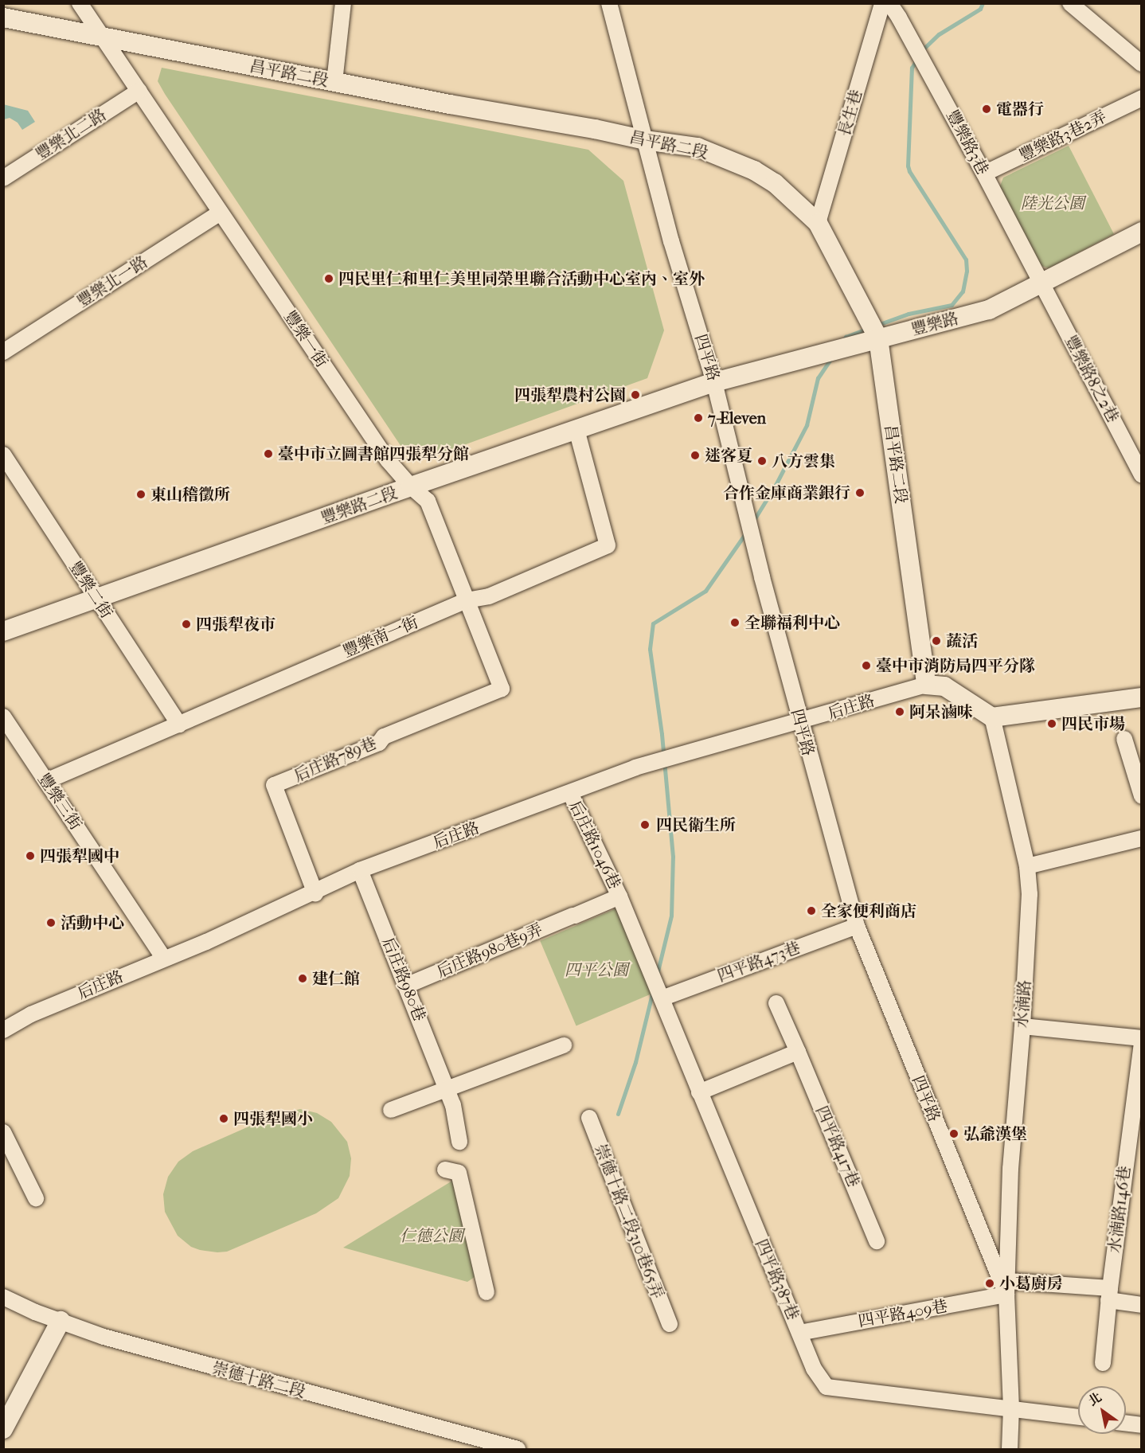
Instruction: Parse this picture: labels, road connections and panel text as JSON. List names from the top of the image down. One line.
{"streets":{"street":["昌平路二段","長生巷","豐樂北二路","豐樂路3巷2弄","豐樂路3巷","豐樂北一路","豐樂路","豐樂一街","四平路","豐樂路8之2巷","豐樂路二段","豐樂二街","豐樂南一街","后庄路","后庄路789巷","豐樂三街","后庄路1046巷","后庄路980巷9弄","四平路473巷","后庄路980巷","水湳路","四平路417巷","水湳路146巷","崇德十路二段310巷65弄","四平路387巷","四平路409巷","崇德十路二段"]},"crossings":[["昌平路二段","長生巷"],["昌平路二段","豐樂路"],["昌平路二段","豐樂一街"],["昌平路二段","四平路"],["昌平路二段","后庄路"],["豐樂北二路","豐樂一街"],["豐樂路3巷2弄","豐樂路3巷"],["豐樂路3巷","豐樂路"],["豐樂路3巷","豐樂路8之2巷"],["豐樂北一路","豐樂一街"],["豐樂路","四平路"],["豐樂路","豐樂路8之2巷"],["豐樂路","豐樂路二段"],["豐樂一街","豐樂路二段"],["豐樂一街","豐樂南一街"],["豐樂一街","后庄路789巷"],["四平路","豐樂路二段"],["四平路","后庄路"],["四平路","四平路473巷"],["四平路","水湳路"],["四平路","四平路387巷"],["四平路","四平路409巷"],["豐樂路二段","豐樂二街"],["豐樂路二段","豐樂南一街"],["豐樂二街","豐樂南一街"],["豐樂南一街","豐樂三街"],["后庄路","后庄路789巷"],["后庄路","豐樂三街"],["后庄路","后庄路1046巷"],["后庄路","后庄路980巷"],["后庄路1046巷","后庄路980巷9弄"],["后庄路1046巷","四平路473巷"],["后庄路1046巷","四平路387巷"],["后庄路980巷9弄","后庄路980巷"],["四平路473巷","四平路387巷"],["水湳路","四平路409巷"],["水湳路146巷","四平路409巷"],["四平路387巷","四平路409巷"]],"parks":["陸光公園","四平公園","仁德公園"],"places":["電器行","四民里仁和里仁美里同榮里聯合活動中心室內、室外","四張犁農村公園","7-Eleven","臺中市立圖書館四張犁分館","迷客夏","八方雲集","合作金庫商業銀行","東山稽徵所","全聯福利中心","四張犁夜市","蔬活","臺中市消防局四平分隊","阿呆滷味","四民市場","四民衛生所","四張犁國中","全家便利商店","活動中心","建仁館","四張犁國小","弘爺漢堡","小葛廚房"],"north":"top left"}
